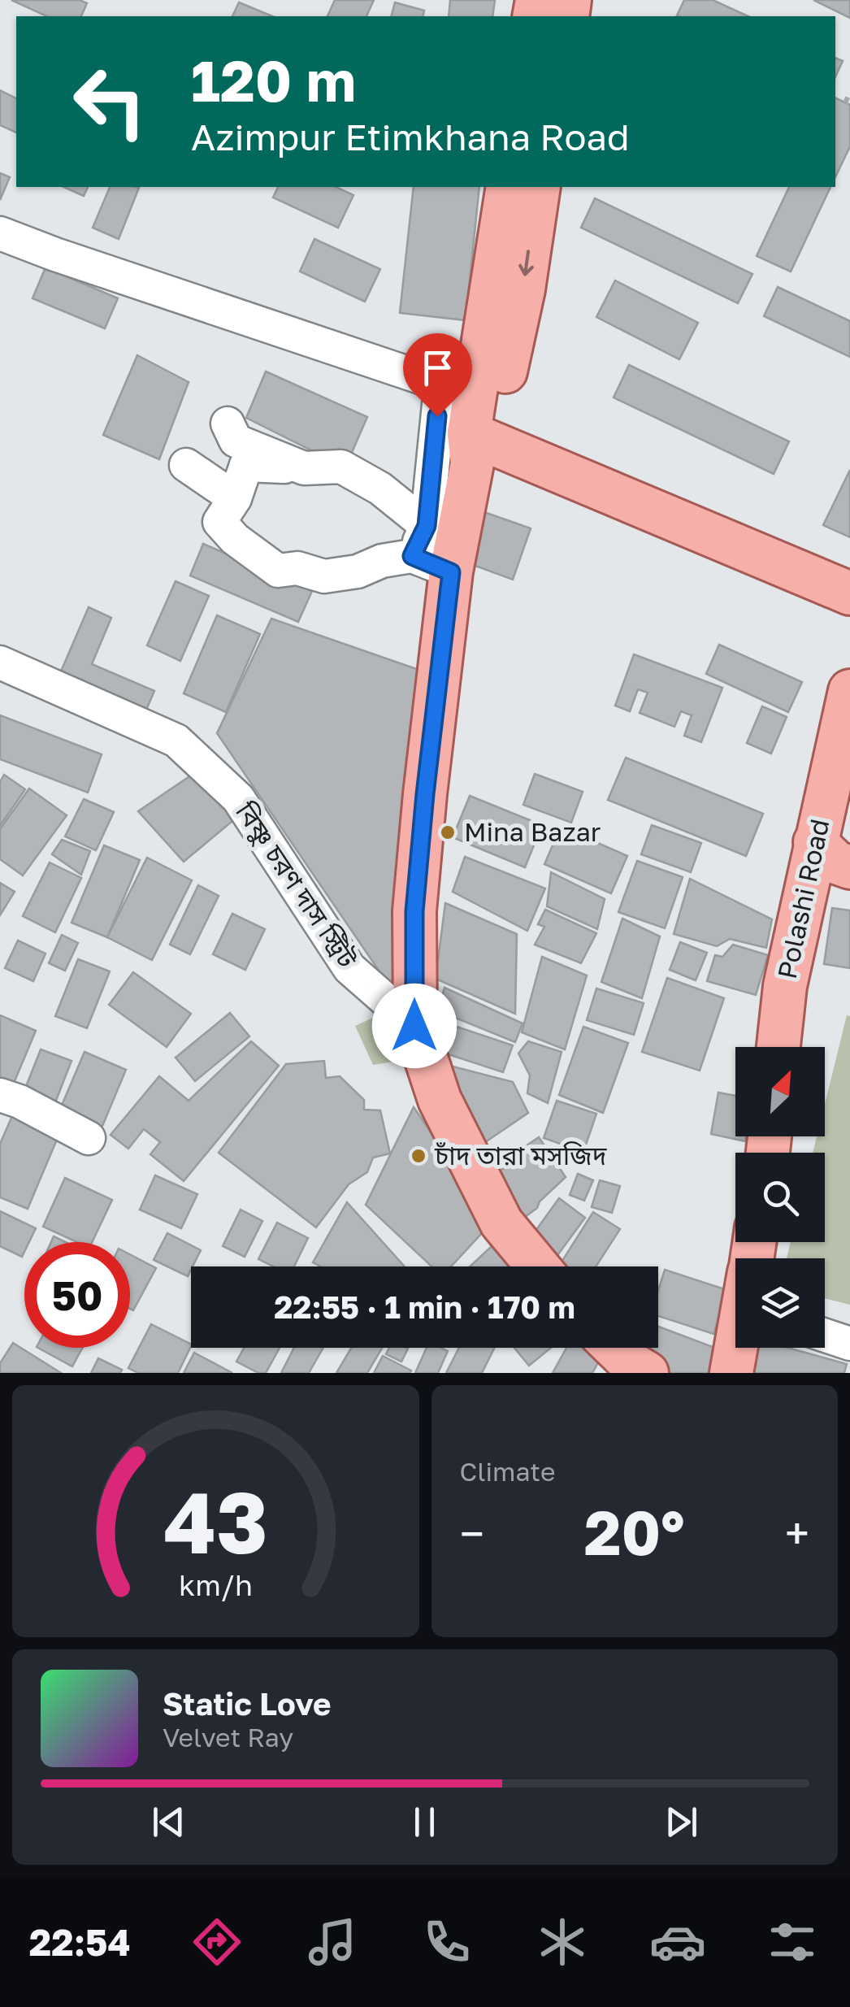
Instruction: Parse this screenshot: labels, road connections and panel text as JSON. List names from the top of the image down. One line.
{"streets":{"main road":["Polashi Road"],"street":["বিষ্ণু চরণ দাস স্ট্রিট"]},"places":["Mina Bazar","চাঁদ তারা মসজিদ"],"north":"top right","page":{"turn":["120 m","Azimpur Etimkhana Road"],"limit":"50","trip":"22:55 · 1 min · 170 m","tile":"Climate","heat":["−","20°","+"],"song":["Static Love","Velvet Ray"],"tabs":"22:54","gauge":["43","km/h"]}}
